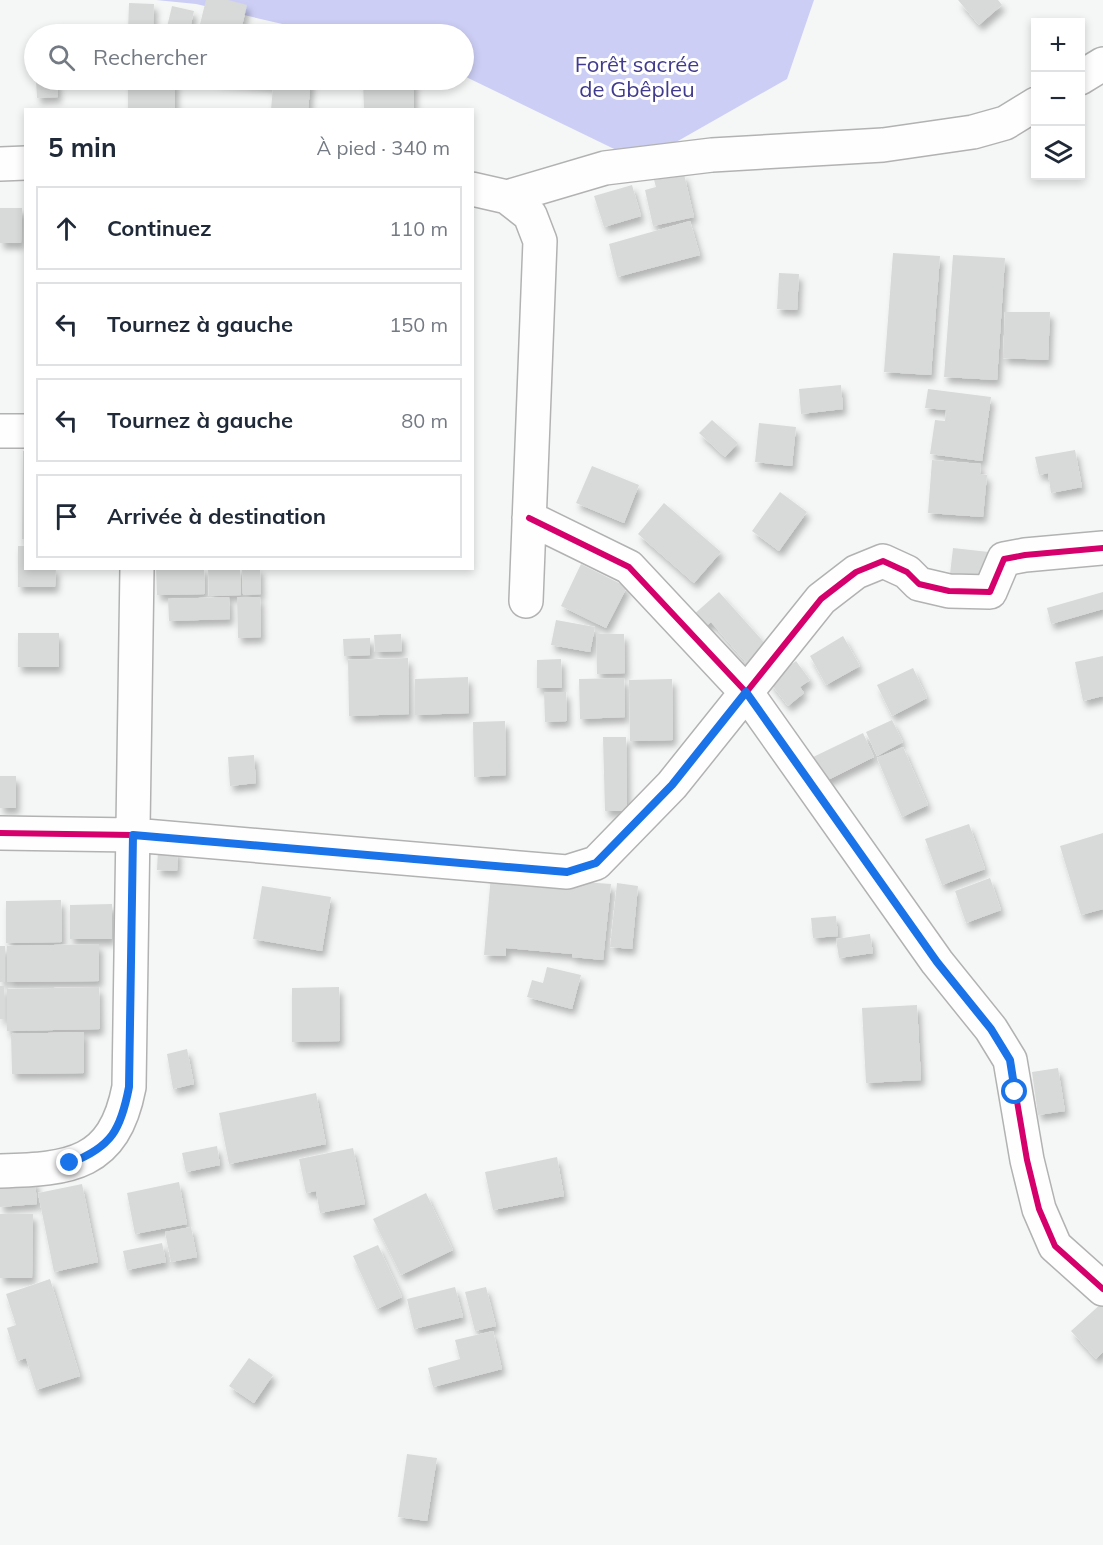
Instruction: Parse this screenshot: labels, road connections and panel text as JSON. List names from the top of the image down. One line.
{"parks":["Forêt sacrée de Gbêpleu"],"page":{"map_buttons":["+","−"],"search":"Rechercher","heading":["5 min","À pied · 340 m"],"list":[["Continuez","110 m"],["Tournez à gauche","150 m"],["Tournez à gauche","80 m"],"Arrivée à destination"]}}
